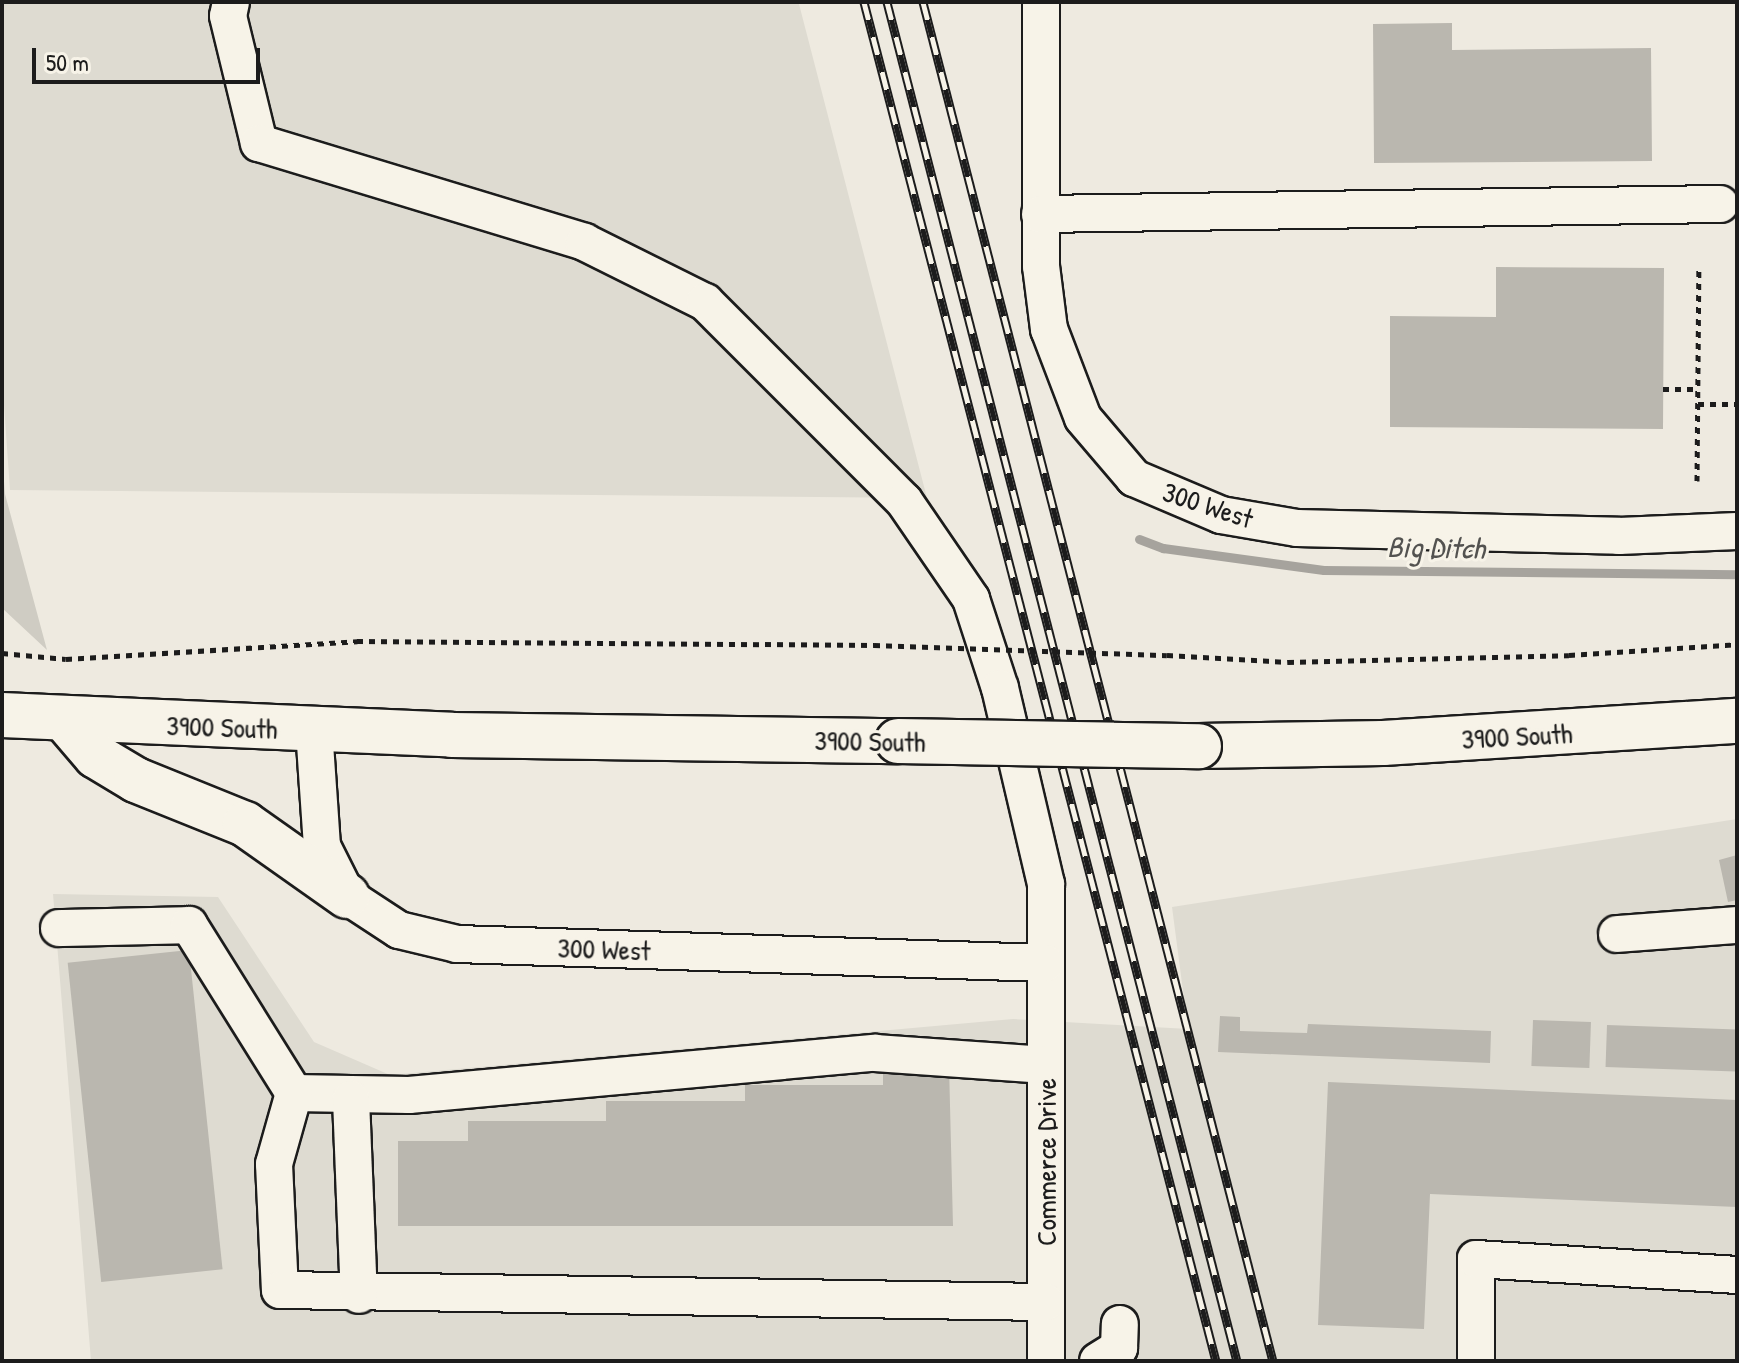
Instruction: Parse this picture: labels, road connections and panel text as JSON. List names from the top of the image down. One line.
{"streets":{"main road":["3900 South"],"street":["300 West","Commerce Drive"]},"crossings":[["300 West","Commerce Drive"]],"water":["Big Ditch"],"scale_bar":"50 m"}
